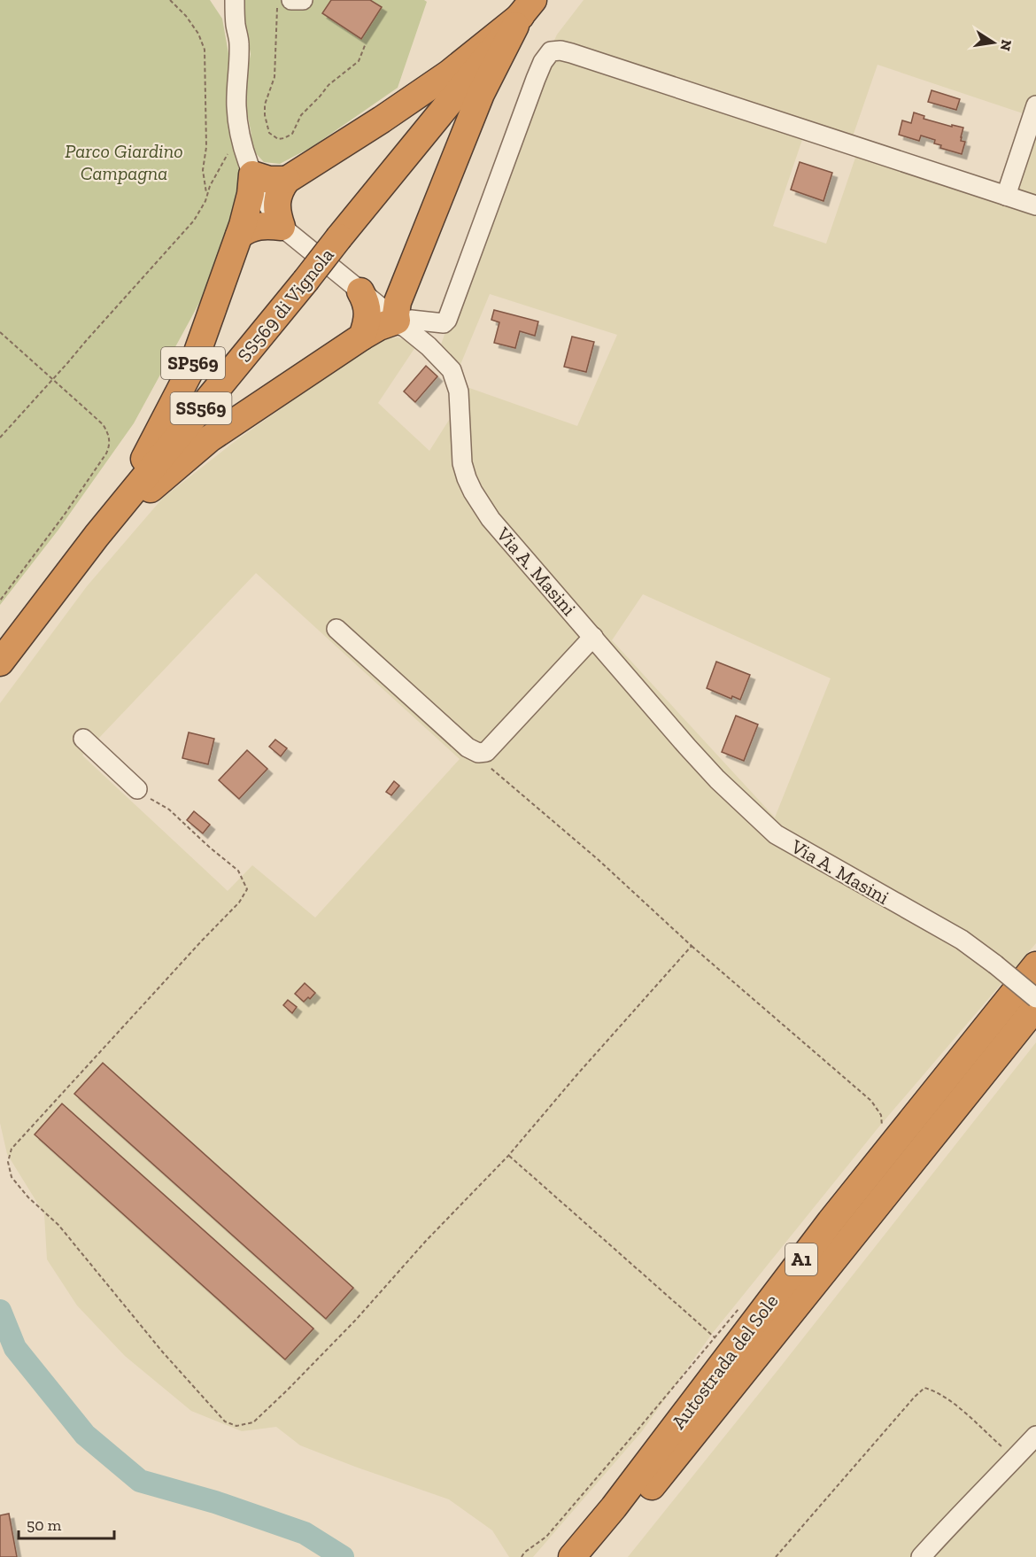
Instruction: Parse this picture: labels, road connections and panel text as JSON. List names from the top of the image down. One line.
{"streets":{"highway":["SS569 di Vignola","SP569","SS569","A1","Autostrada del Sole"],"street":["Via A. Masini"]},"crossings":[["SS569 di Vignola","SP569"],["SP569","Via A. Masini"]],"parks":["Parco Giardino Campagna"],"scale_bar":"50 m","north":"right"}
